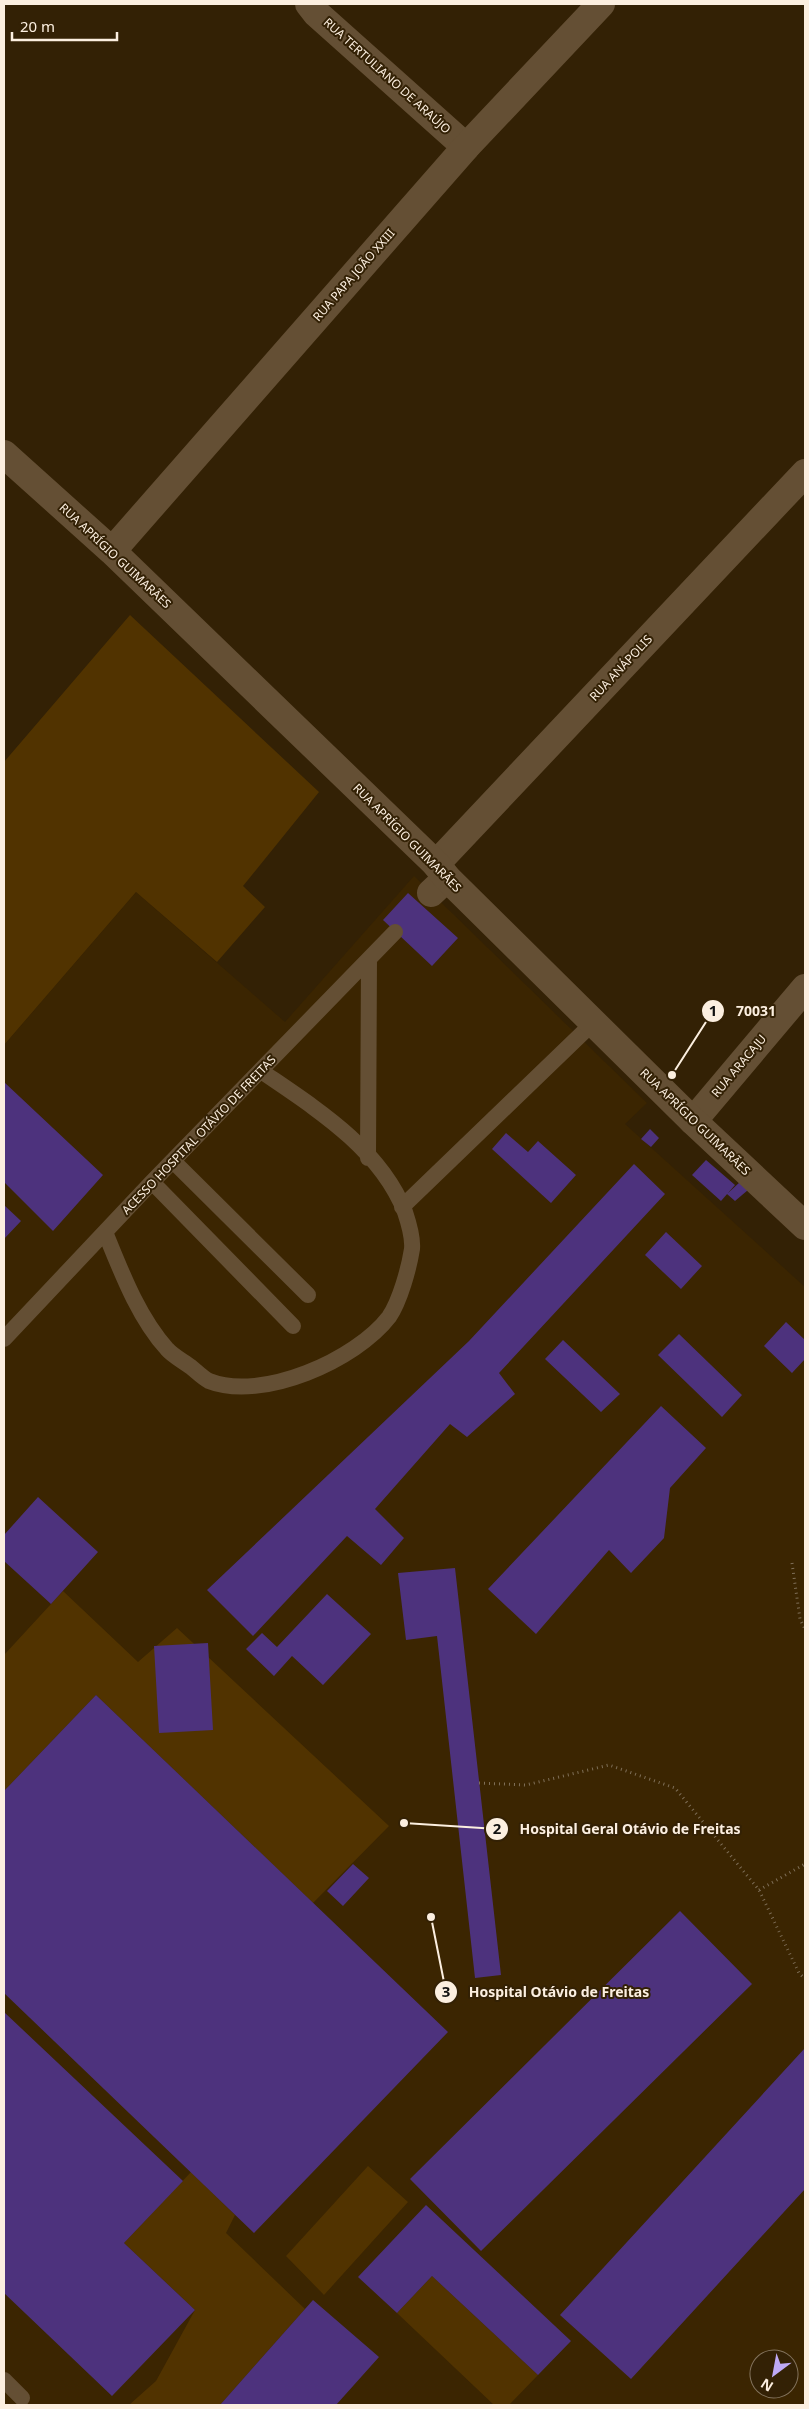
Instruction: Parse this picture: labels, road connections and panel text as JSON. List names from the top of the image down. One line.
{"streets":{"street":["RUA TERTULIANO DE ARAÚJO","RUA PAPA JOÃO XXIII","RUA APRÍGIO GUIMARÃES","RUA ANÁPOLIS","RUA ARACAJU"],"lane":["ACESSO HOSPITAL OTÁVIO DE FREITAS"]},"crossings":[["RUA TERTULIANO DE ARAÚJO","RUA PAPA JOÃO XXIII"],["RUA PAPA JOÃO XXIII","RUA APRÍGIO GUIMARÃES"],["RUA APRÍGIO GUIMARÃES","RUA ANÁPOLIS"],["RUA APRÍGIO GUIMARÃES","RUA ARACAJU"]],"places":["70031","Hospital Geral Otávio de Freitas","Hospital Otávio de Freitas"],"scale_bar":"20 m","north":"bottom left"}
